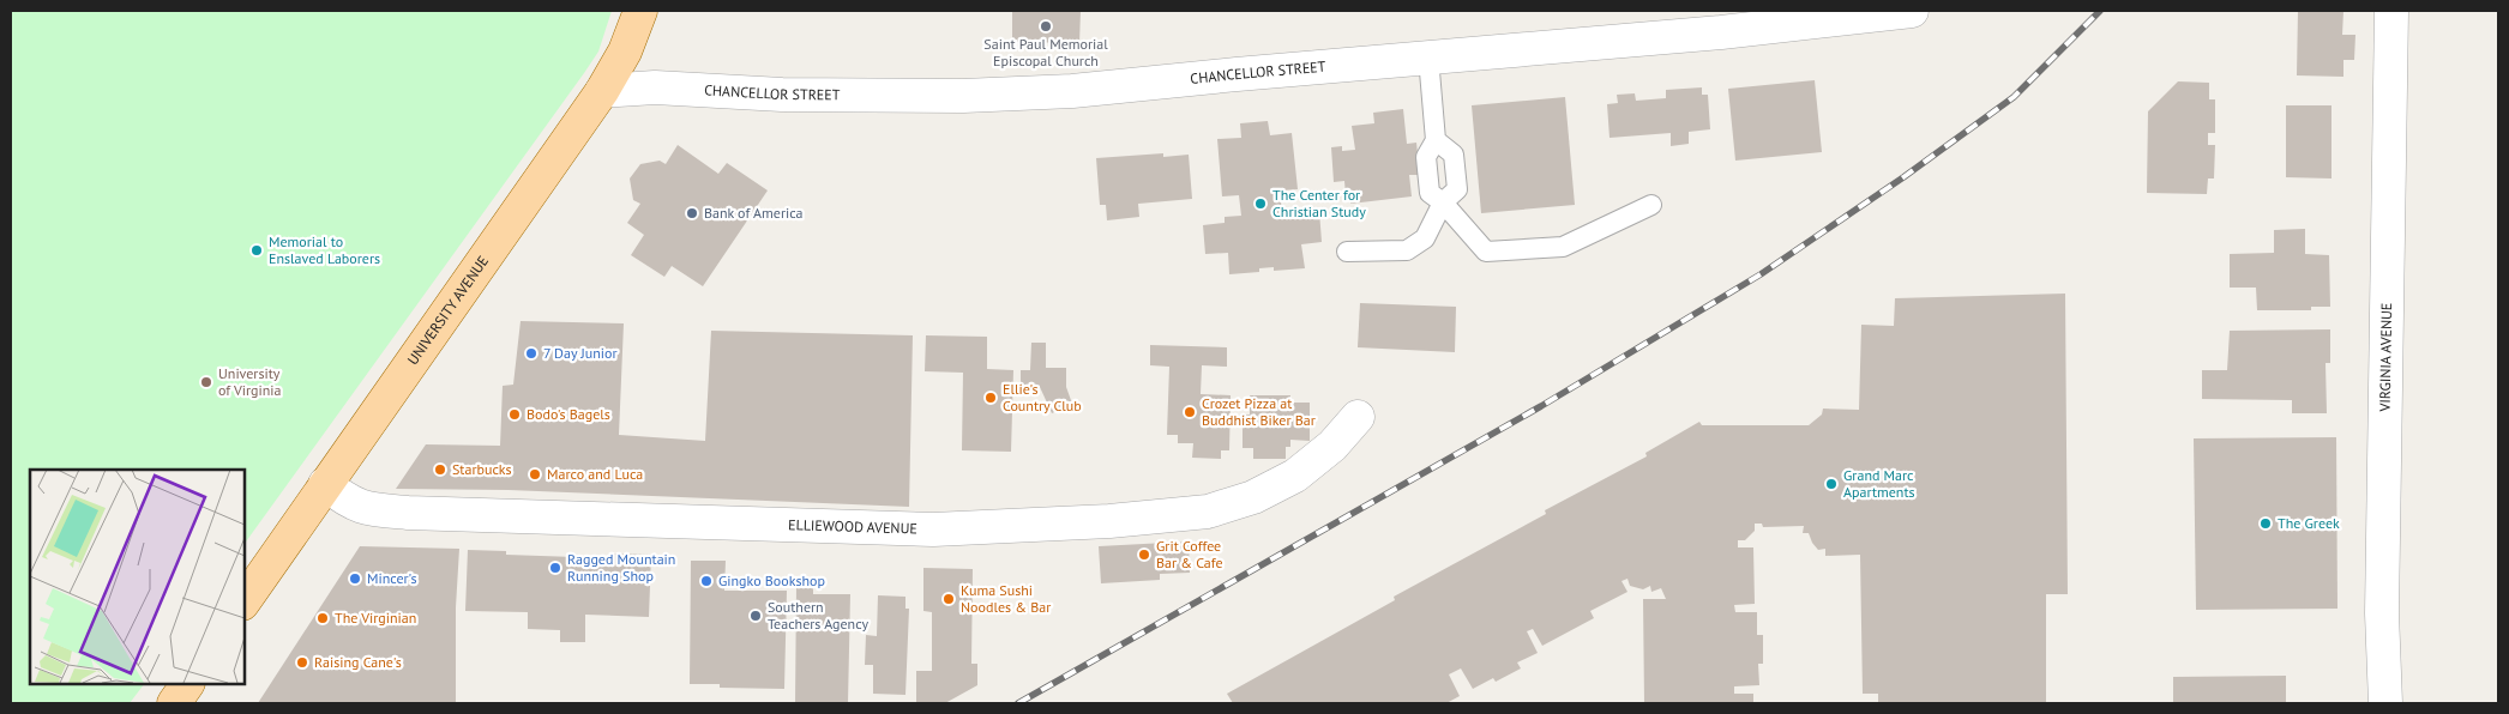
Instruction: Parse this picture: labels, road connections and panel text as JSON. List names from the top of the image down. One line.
{"streets":{"main road":["UNIVERSITY AVENUE"],"street":["CHANCELLOR STREET","VIRGINIA AVENUE","ELLIEWOOD AVENUE"]},"crossings":[["CHANCELLOR STREET","UNIVERSITY AVENUE"],["UNIVERSITY AVENUE","ELLIEWOOD AVENUE"]],"places":["Saint Paul Memorial Episcopal Church","The Center for Christian Study","Bank of America","Memorial to Enslaved Laborers","7 Day Junior","University of Virginia","Ellie's Country Club","Crozet Pizza at Buddhist Biker Bar","Bodo's Bagels","Starbucks","Marco and Luca","Grand Marc Apartments","The Greek","Grit Coffee Bar & Cafe","Ragged Mountain Running Shop","Mincer's","Gingko Bookshop","Kuma Sushi Noodles & Bar","Southern Teachers Agency","The Virginian","Raising Cane's"]}
